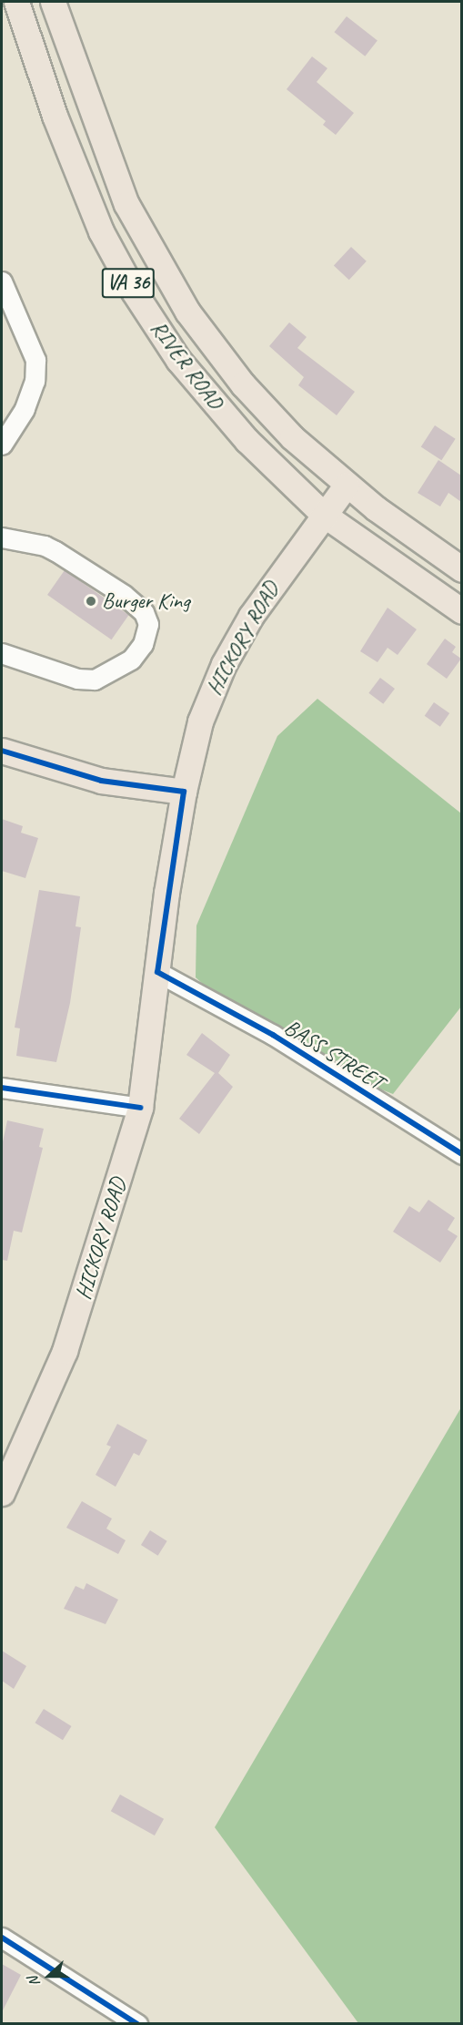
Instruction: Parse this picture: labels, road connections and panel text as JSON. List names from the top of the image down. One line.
{"streets":{"main road":["VA 36","RIVER ROAD","HICKORY ROAD"],"street":["BASS STREET"]},"crossings":[["RIVER ROAD","HICKORY ROAD"],["HICKORY ROAD","BASS STREET"]],"places":["Burger King"],"north":"left"}
